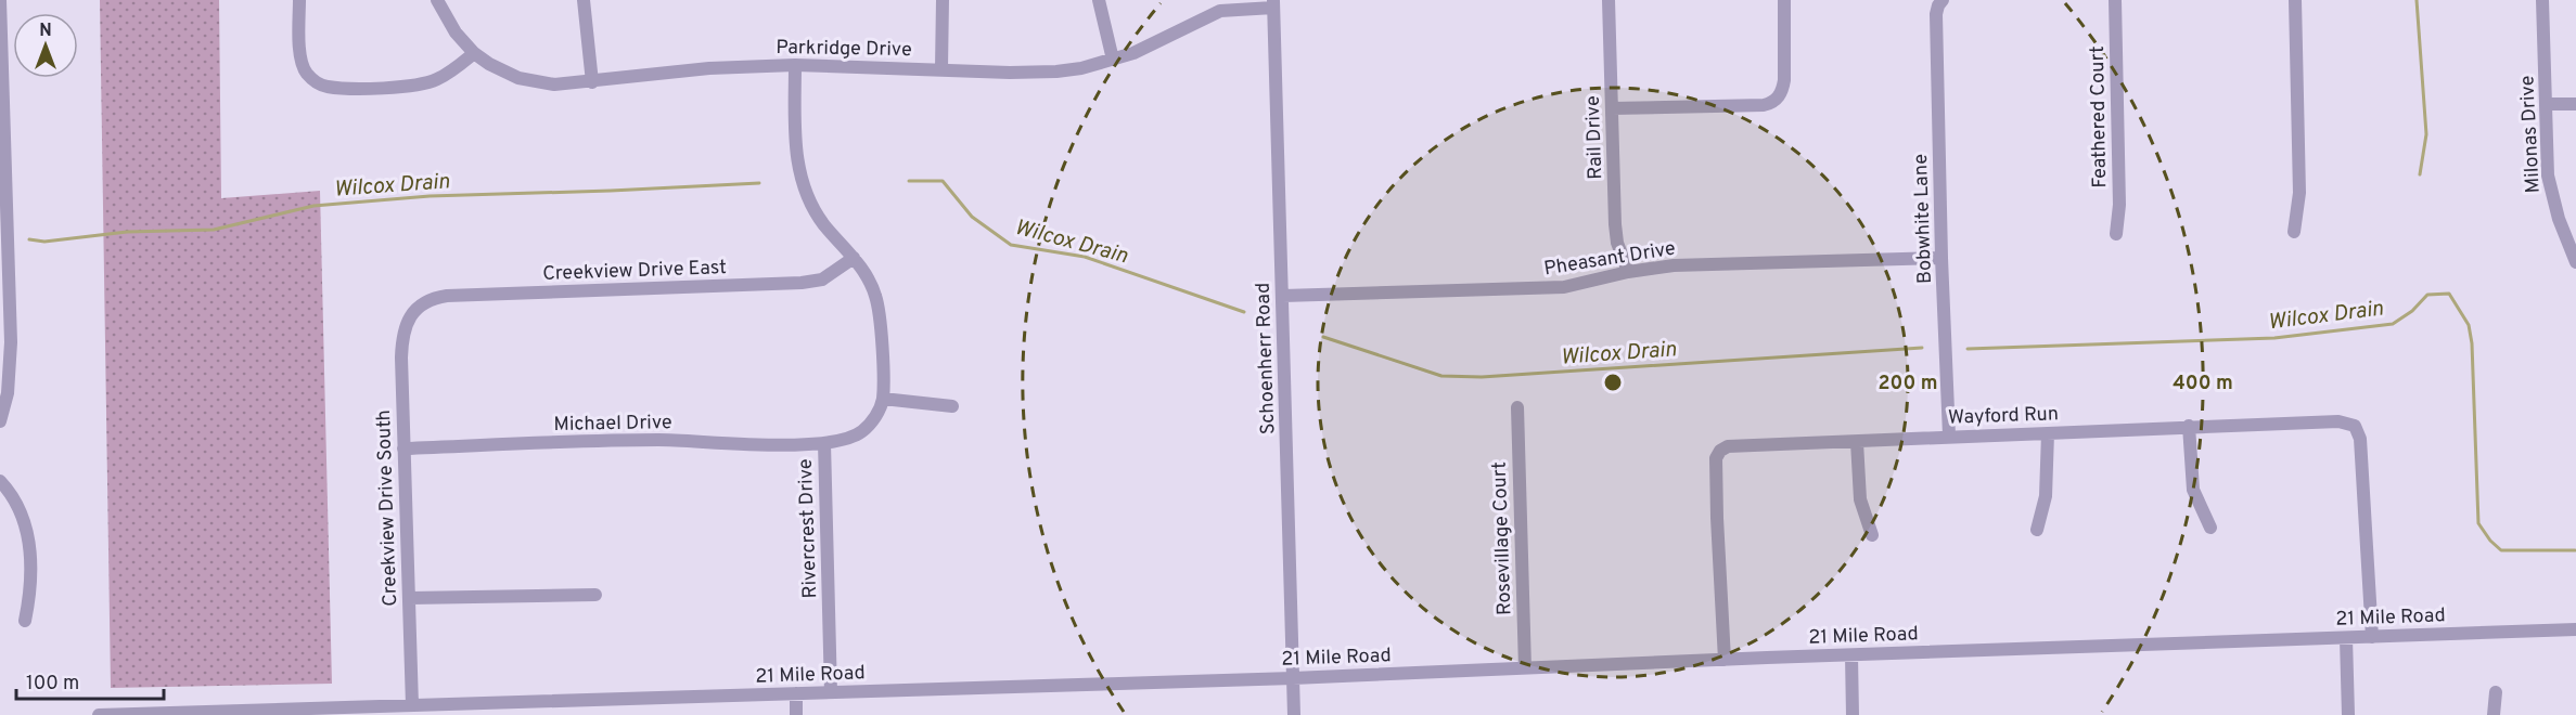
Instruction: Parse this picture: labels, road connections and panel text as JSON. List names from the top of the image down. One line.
{"streets":{"street":["Parkridge Drive","Feathered Court","Milonas Drive","Rail Drive","Bobwhite Lane","Pheasant Drive","Creekview Drive East","Schoenherr Road","Wayford Run","Michael Drive","Creekview Drive South","Rivercrest Drive","Rosevillage Court","21 Mile Road"]},"crossings":[["Parkridge Drive","Schoenherr Road"],["Rail Drive","Pheasant Drive"],["Bobwhite Lane","Pheasant Drive"],["Bobwhite Lane","Wayford Run"],["Pheasant Drive","Schoenherr Road"],["Creekview Drive East","Creekview Drive South"],["Schoenherr Road","21 Mile Road"],["Wayford Run","21 Mile Road"],["Michael Drive","Creekview Drive South"],["Michael Drive","Rivercrest Drive"],["Creekview Drive South","21 Mile Road"],["Rivercrest Drive","21 Mile Road"],["Rosevillage Court","21 Mile Road"]],"water":["Wilcox Drain"],"scale_bar":"100 m","north":"top","rings":["200 m","400 m"]}
